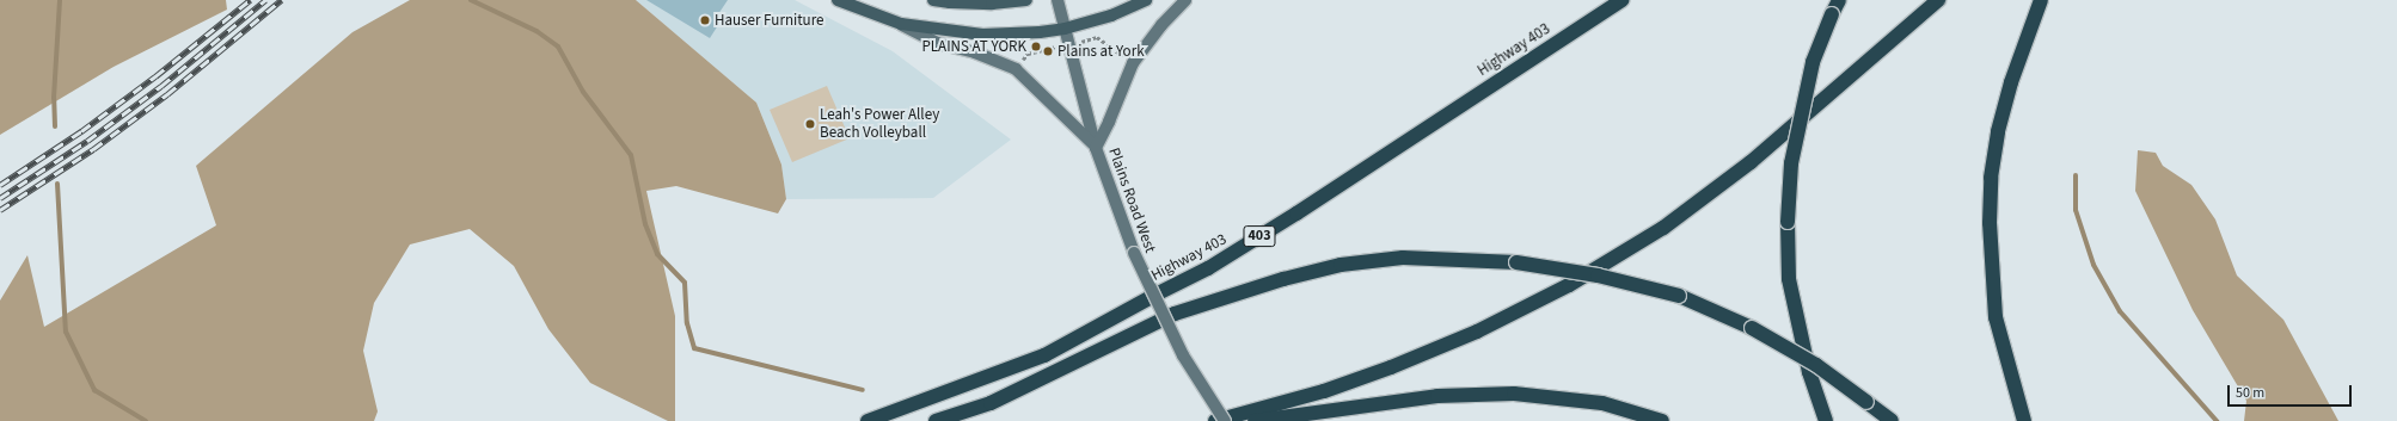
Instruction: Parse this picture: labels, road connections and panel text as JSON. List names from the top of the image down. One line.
{"streets":{"highway":["Highway 403","403"],"main road":["Plains Road West"]},"places":["Hauser Furniture","PLAINS AT YORK","Plains at York","Leah's Power Alley Beach Volleyball"],"scale_bar":"50 m"}
